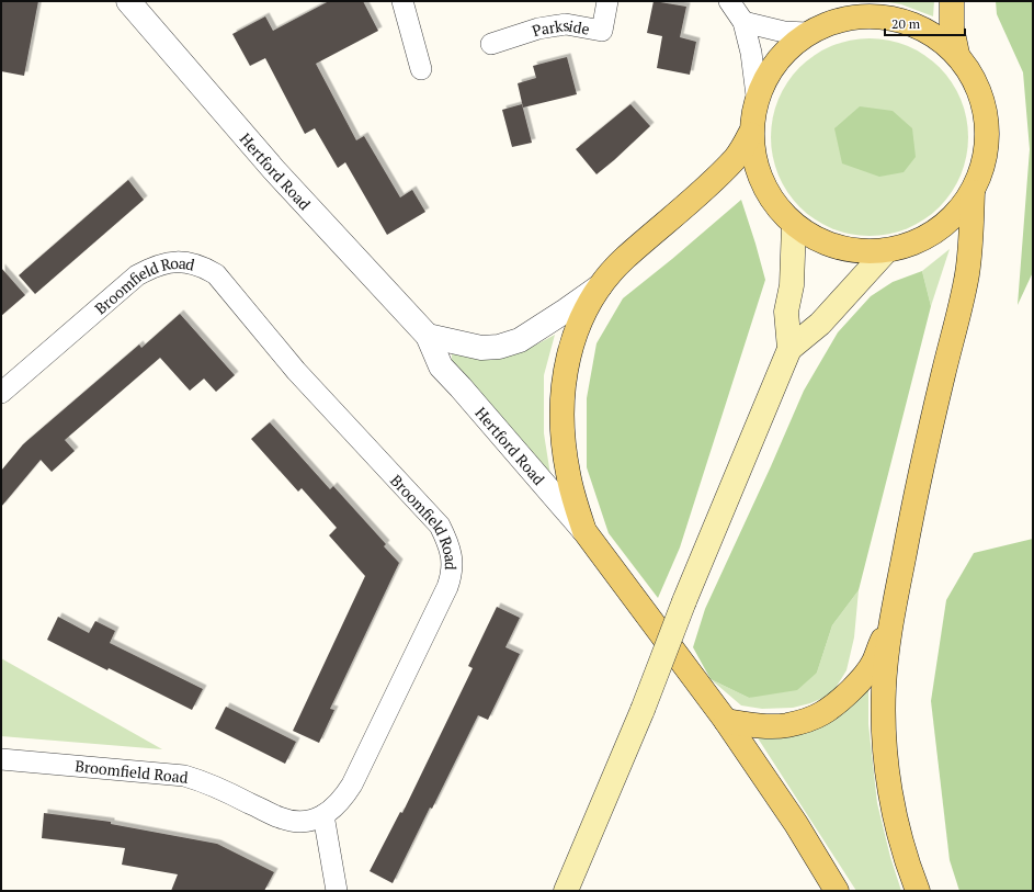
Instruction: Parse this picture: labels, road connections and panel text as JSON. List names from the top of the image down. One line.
{"streets":{"street":["Parkside","Hertford Road","Broomfield Road"]},"scale_bar":"20 m"}
